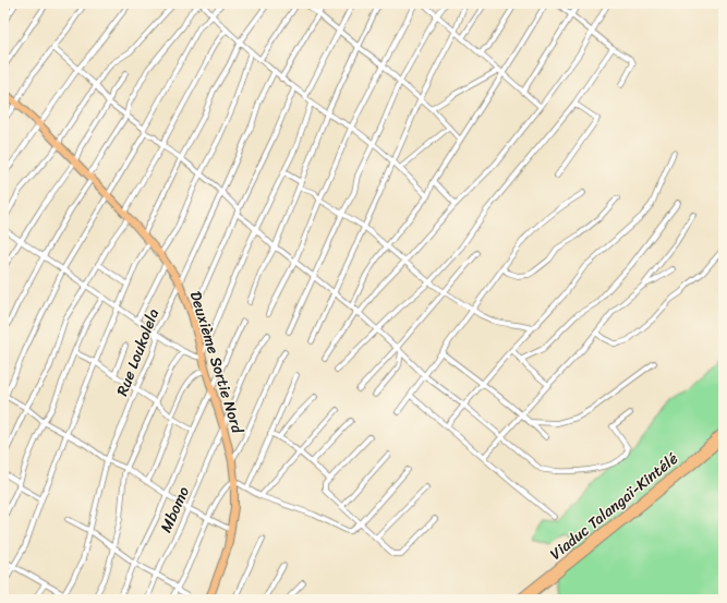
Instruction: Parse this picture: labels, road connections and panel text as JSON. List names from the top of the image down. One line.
{"streets":{"main road":["Deuxième Sortie Nord","Viaduc Talangaï-Kintélé"],"street":["Rue Loukolela","Mbomo"]},"crossings":[["Rue Loukolela","Deuxième Sortie Nord"],["Deuxième Sortie Nord","Mbomo"]]}
